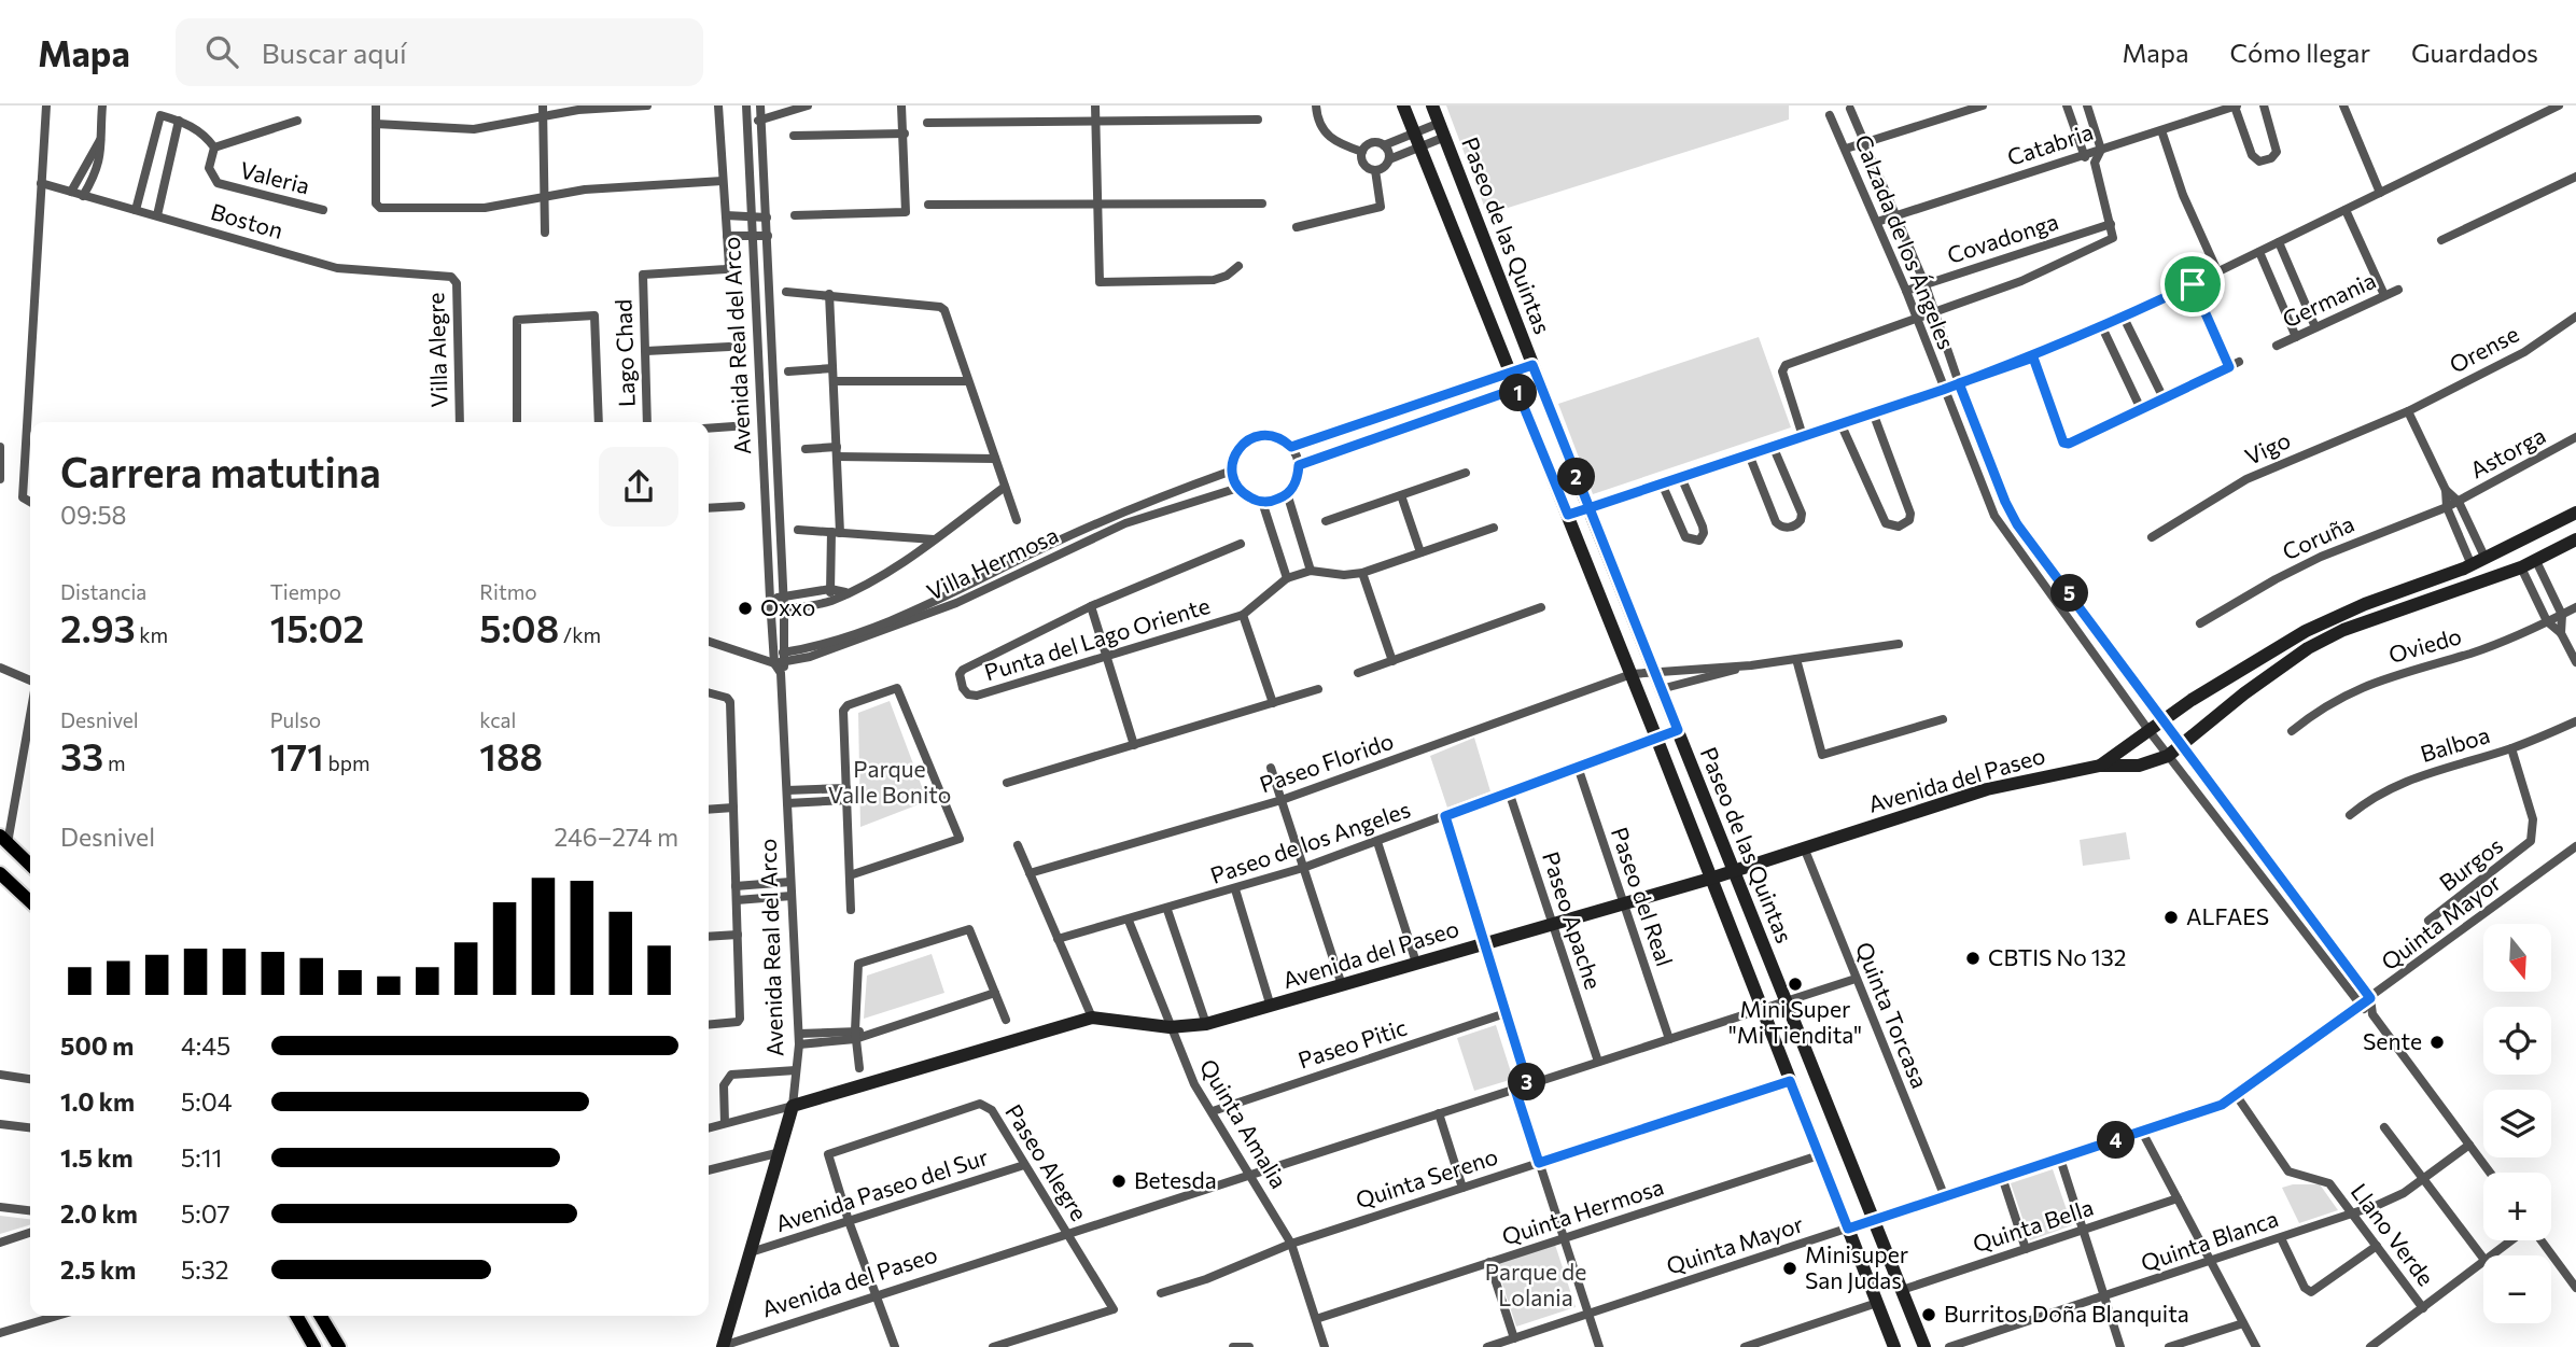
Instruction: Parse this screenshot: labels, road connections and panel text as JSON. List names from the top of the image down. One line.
{"streets":{"street":["Catabria","Valeria","Boston","Paseo de las Quintas","Covadonga","Calzada de los Ángeles","Germania","Avenida Real del Arco","Villa Alegre","Orense","Lago Chad","Vigo","Astorga","Coruña","Villa Hermosa","Punta del Lago Oriente","Oviedo","Balboa","Paseo Florido","Avenida del Paseo","Paseo de los Angeles","Burgos","Paseo del Real","Paseo Apache","Quinta Mayor","Quinta Torcasa","Paseo Pitic","Quinta Amalia","Paseo Alegre","Quinta Sereno","Avenida Paseo del Sur","Quinta Hermosa","Quinta Bella","Llano Verde","Quinta Blanca"]},"crossings":[["Catabria","Calzada de los Ángeles"],["Valeria","Boston"],["Boston","Villa Alegre"],["Paseo de las Quintas","Paseo Florido"],["Paseo de las Quintas","Avenida del Paseo"],["Paseo de las Quintas","Paseo de los Angeles"],["Paseo de las Quintas","Quinta Mayor"],["Paseo de las Quintas","Quinta Sereno"],["Paseo de las Quintas","Quinta Hermosa"],["Paseo de las Quintas","Quinta Bella"],["Covadonga","Calzada de los Ángeles"],["Calzada de los Ángeles","Avenida del Paseo"],["Calzada de los Ángeles","Quinta Mayor"],["Avenida Real del Arco","Villa Hermosa"],["Avenida Real del Arco","Avenida del Paseo"],["Avenida Real del Arco","Avenida Paseo del Sur"],["Orense","Vigo"],["Astorga","Coruña"],["Balboa","Burgos"],["Avenida del Paseo","Paseo del Real"],["Avenida del Paseo","Paseo Apache"],["Avenida del Paseo","Quinta Torcasa"],["Avenida del Paseo","Quinta Amalia"],["Avenida del Paseo","Paseo Alegre"],["Paseo de los Angeles","Paseo del Real"],["Paseo de los Angeles","Paseo Apache"],["Paseo de los Angeles","Quinta Amalia"],["Quinta Mayor","Quinta Torcasa"],["Quinta Mayor","Llano Verde"],["Paseo Pitic","Quinta Amalia"],["Quinta Amalia","Quinta Sereno"],["Quinta Amalia","Quinta Hermosa"],["Paseo Alegre","Avenida Paseo del Sur"],["Llano Verde","Quinta Blanca"]],"parks":["Parque Valle Bonito","Parque de Lolania"],"places":["Oxxo","ALFAES","CBTIS No 132","Mini Super \"Mi Tiendita\"","Sente","Betesda","Minisuper San Judas","Burritos Doña Blanquita"],"north":"bottom","page":{"header":"Mapa","search":"Buscar aquí","nav":["Mapa","Cómo llegar","Guardados"],"pins":["1","2","5","3","4"],"heading":["Carrera matutina","09:58"],"stats":[["Distancia","2.93 km"],["Tiempo","15:02"],["Ritmo","5:08 /km"],["Desnivel","33 m"],["Pulso","171 bpm"],["kcal","188"]],"chart":["Desnivel","246–274 m"],"map_buttons":["+","−"],"list":[{"name":"500 m","note":"4:45"},{"name":"1.0 km","note":"5:04"},{"name":"1.5 km","note":"5:11"},{"name":"2.0 km","note":"5:07"},{"name":"2.5 km","note":"5:32"}]}}
